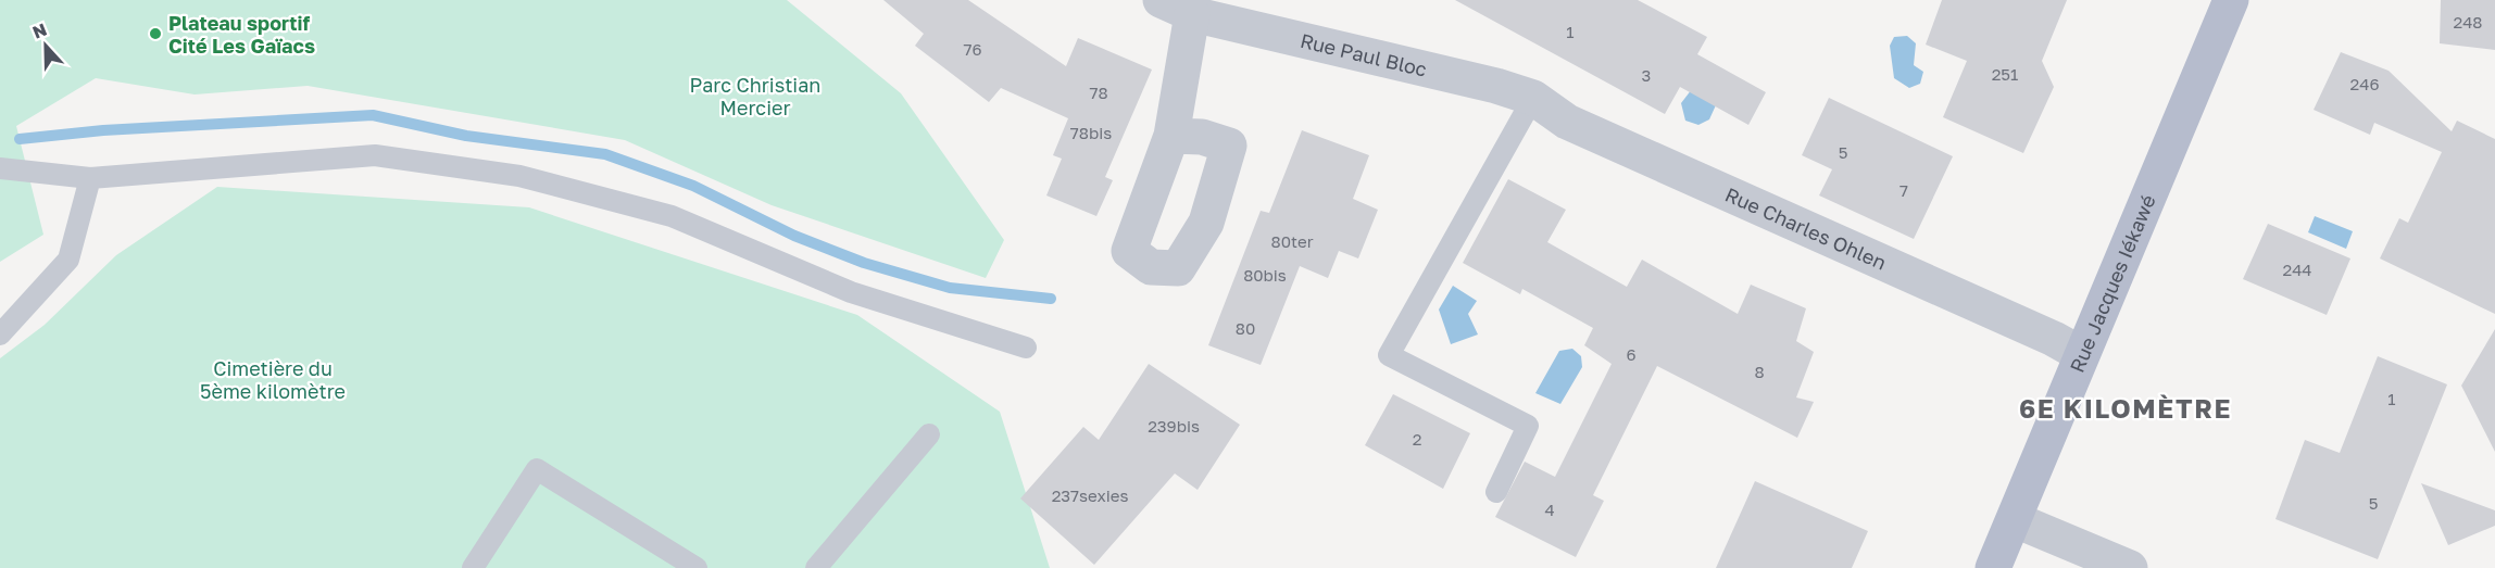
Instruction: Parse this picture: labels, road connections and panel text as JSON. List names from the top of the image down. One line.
{"streets":{"main road":["Rue Jacques Iékawé"],"street":["Rue Paul Bloc","Rue Charles Ohlen"]},"crossings":[["Rue Paul Bloc","Rue Charles Ohlen"],["Rue Charles Ohlen","Rue Jacques Iékawé"]],"districts":["6E KILOMÈTRE"],"parks":["Parc Christian Mercier","Cimetière du 5ème kilomètre"],"places":["Plateau sportif Cité Les Gaïacs"],"house_numbers":["248","1","76","251","3","246","78","78bis","5","7","80ter","244","80bis","80","6","8","1","239bis","2","237sexies","5","4"],"north":"top"}
